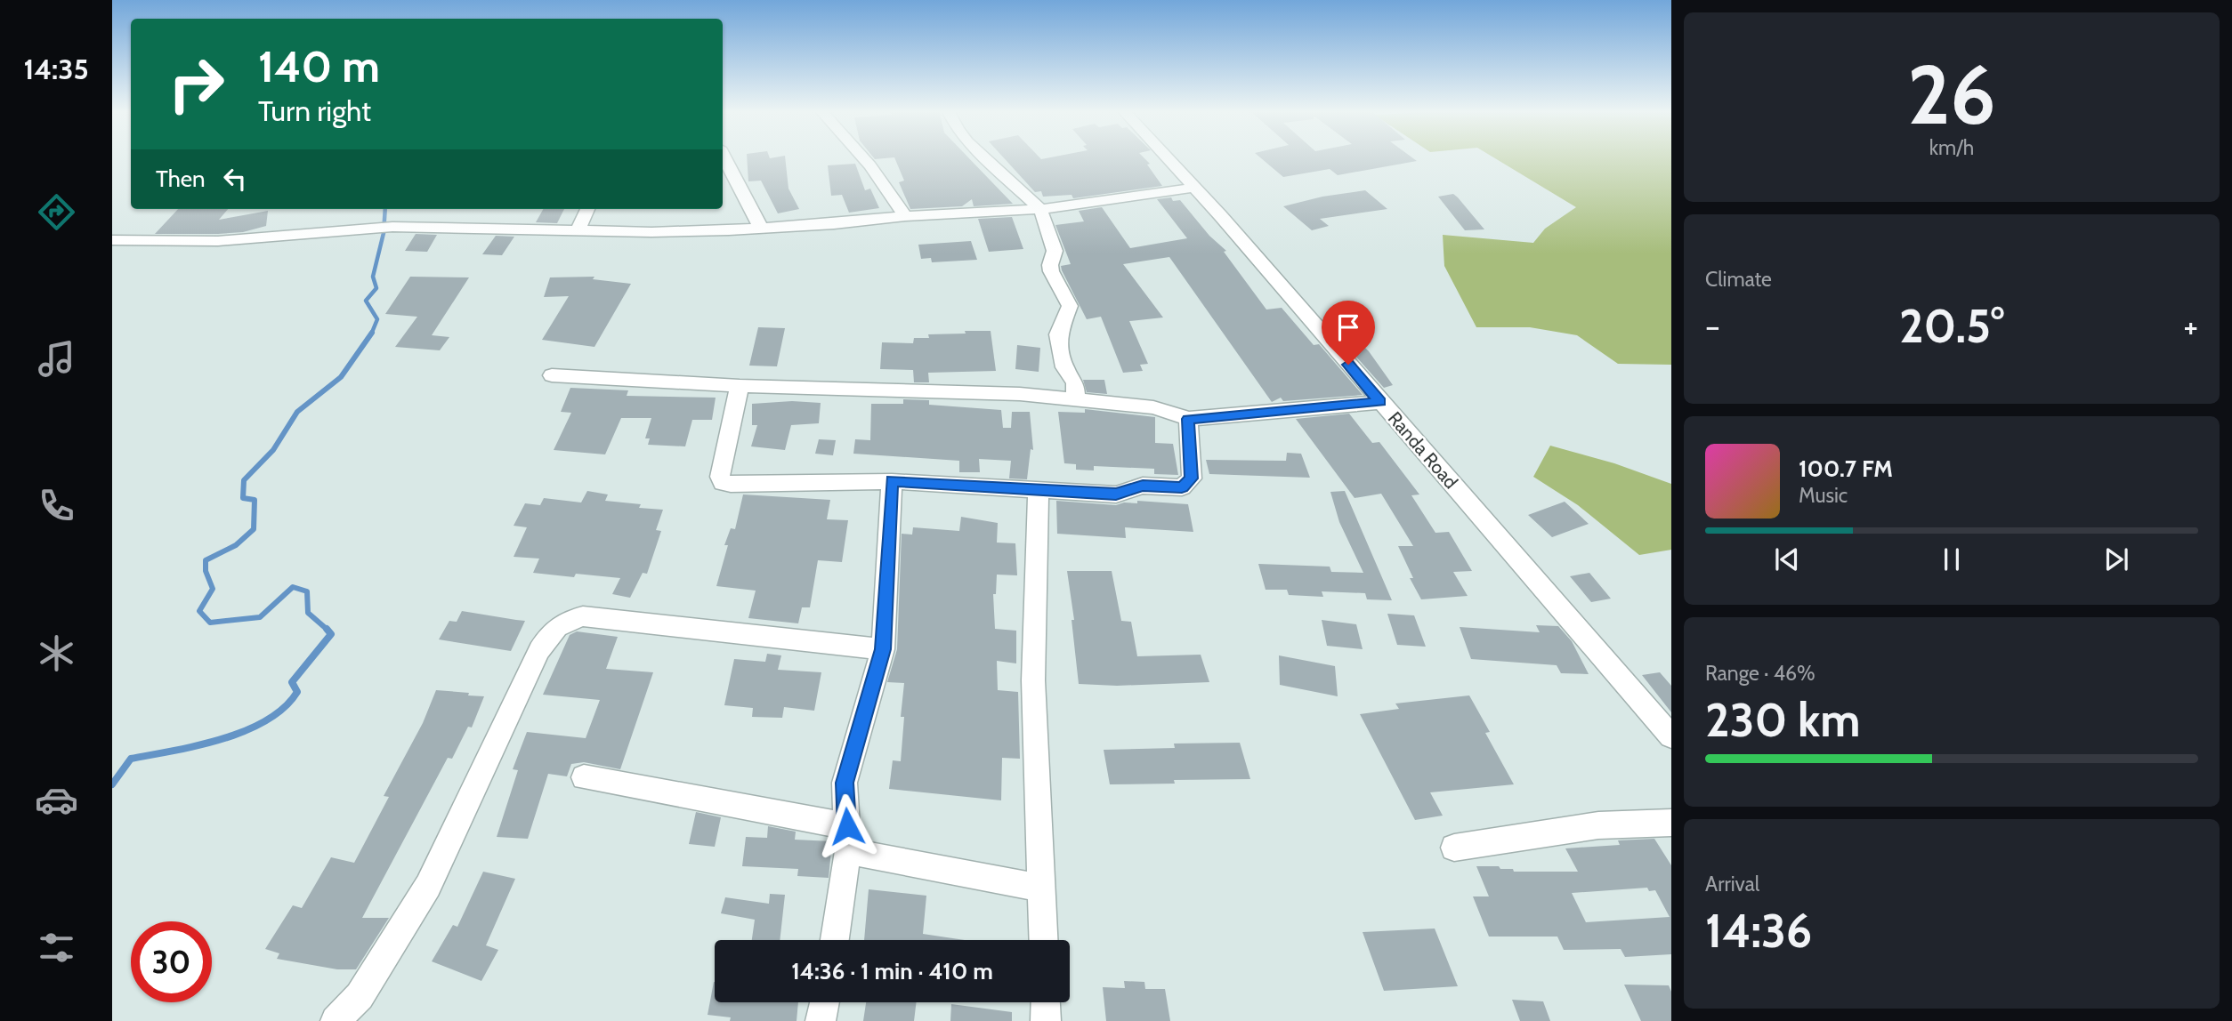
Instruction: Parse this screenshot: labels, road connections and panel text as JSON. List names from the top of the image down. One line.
{"streets":{"street":["Randa Road"]},"page":{"tabs":"14:35","tile":[["26","km/h"],"Climate",["Range · 46%","230 km"],["Arrival","14:36"]],"turn":["140 m","Turn right"],"then":"Then","heat":["−","20.5°","+"],"song":["100.7 FM","Music"],"limit":"30","trip":"14:36 · 1 min · 410 m"}}
